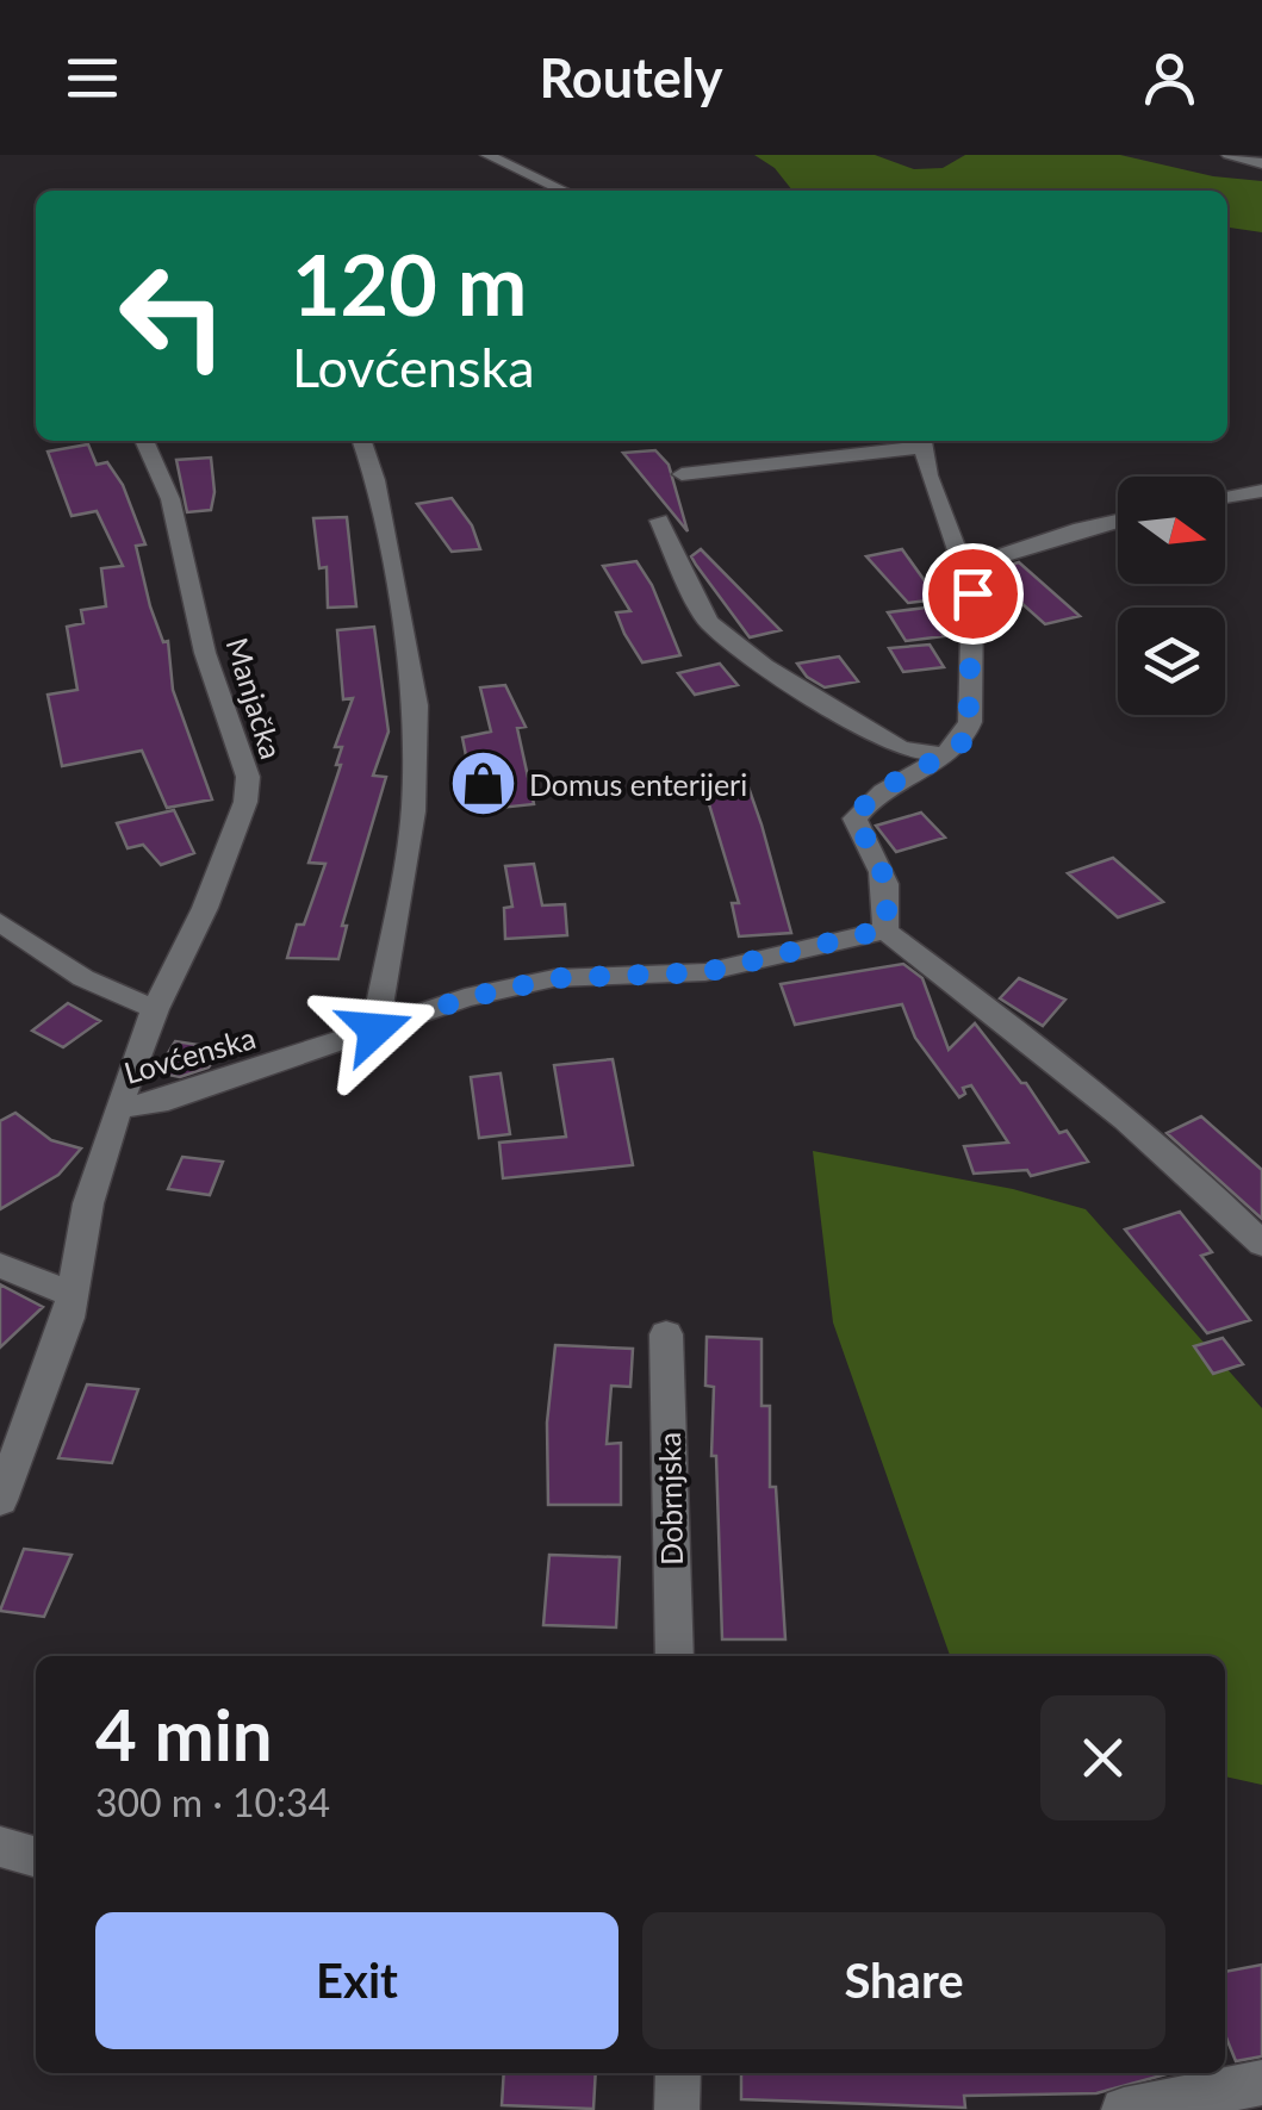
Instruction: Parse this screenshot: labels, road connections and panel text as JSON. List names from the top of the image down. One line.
{"streets":{"street":["Manjačka","Lovćenska","Dobrnjska"]},"crossings":[["Manjačka","Lovćenska"]],"places":{"shop":["Domus enterijeri"]},"north":"right","page":{"header":"Routely","turn":["120 m","Lovćenska"],"heading":["4 min","300 m · 10:34"],"buttons":["Exit","Share"]}}
